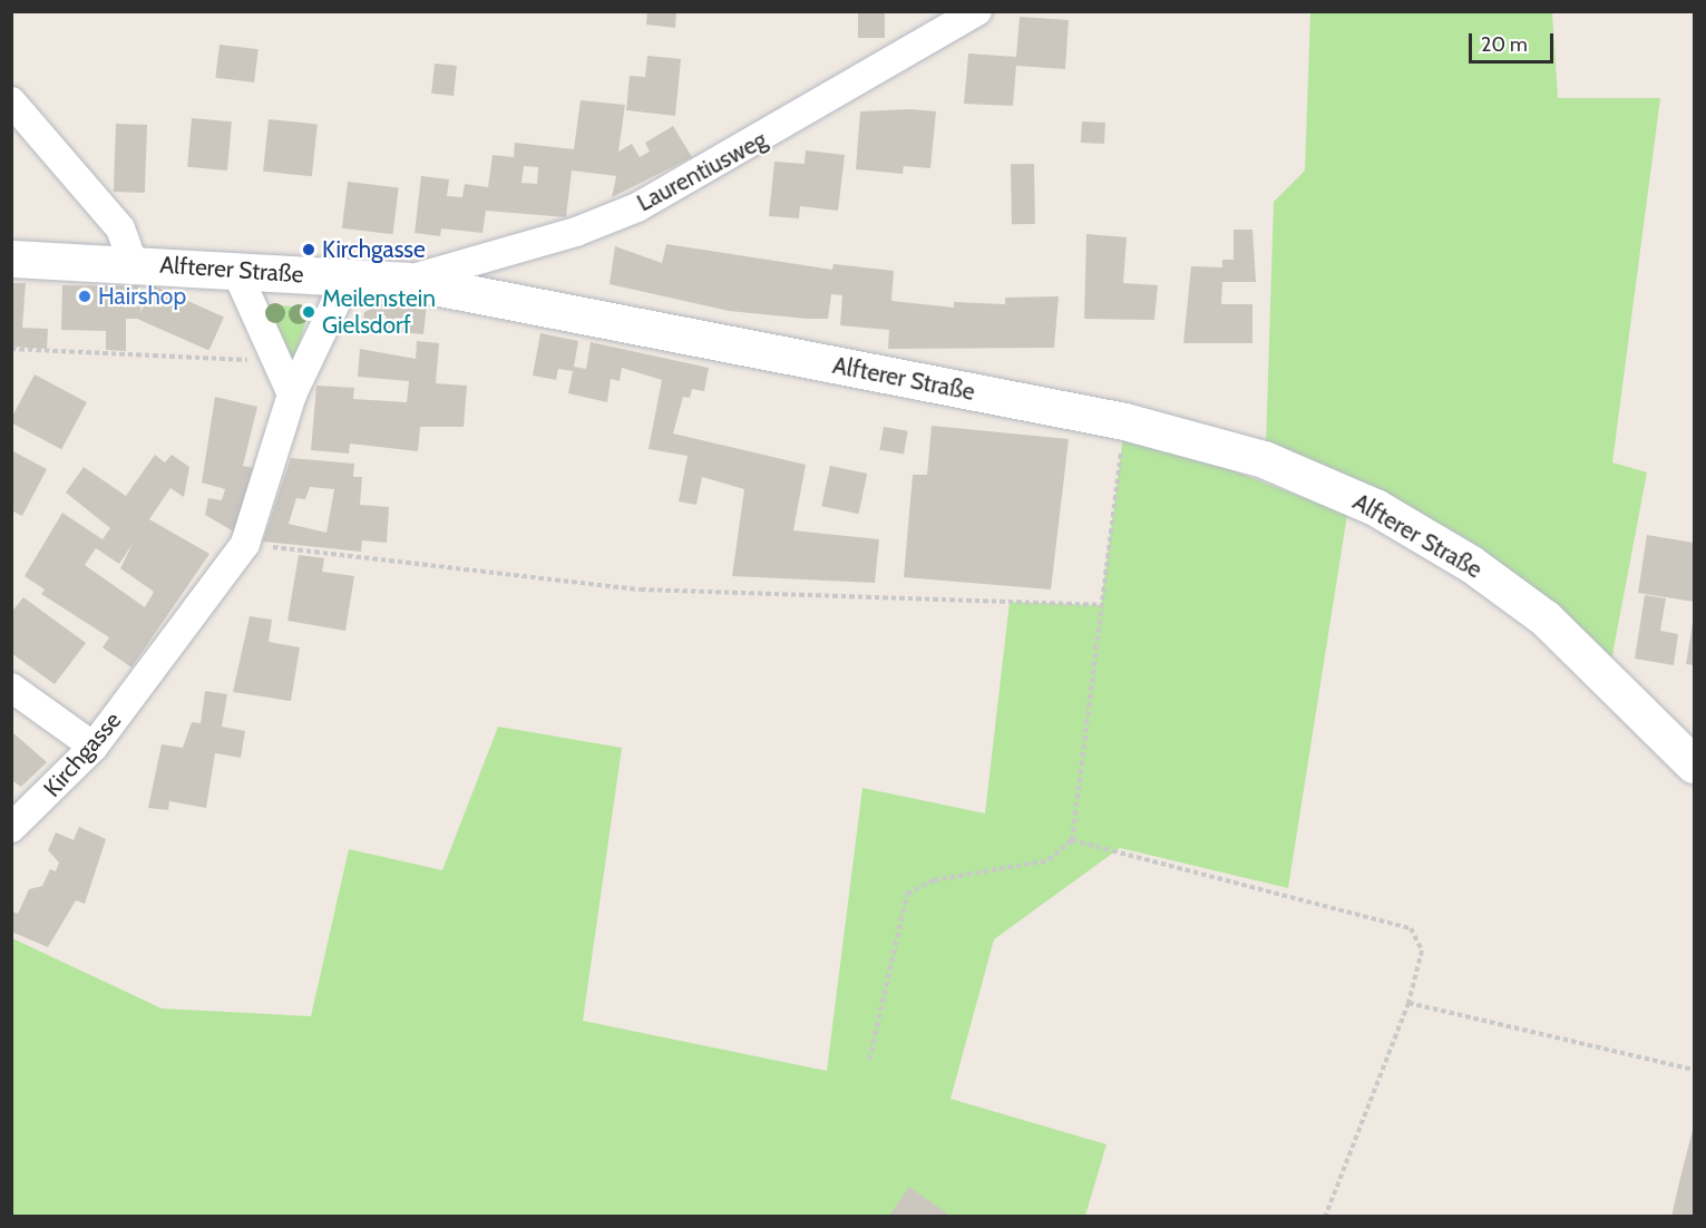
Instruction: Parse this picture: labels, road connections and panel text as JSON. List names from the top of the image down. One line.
{"streets":{"street":["Laurentiusweg","Alfterer Straße","Kirchgasse"]},"crossings":[["Laurentiusweg","Alfterer Straße"],["Alfterer Straße","Kirchgasse"]],"places":["Kirchgasse","Hairshop","Meilenstein Gielsdorf"],"scale_bar":"20 m"}
